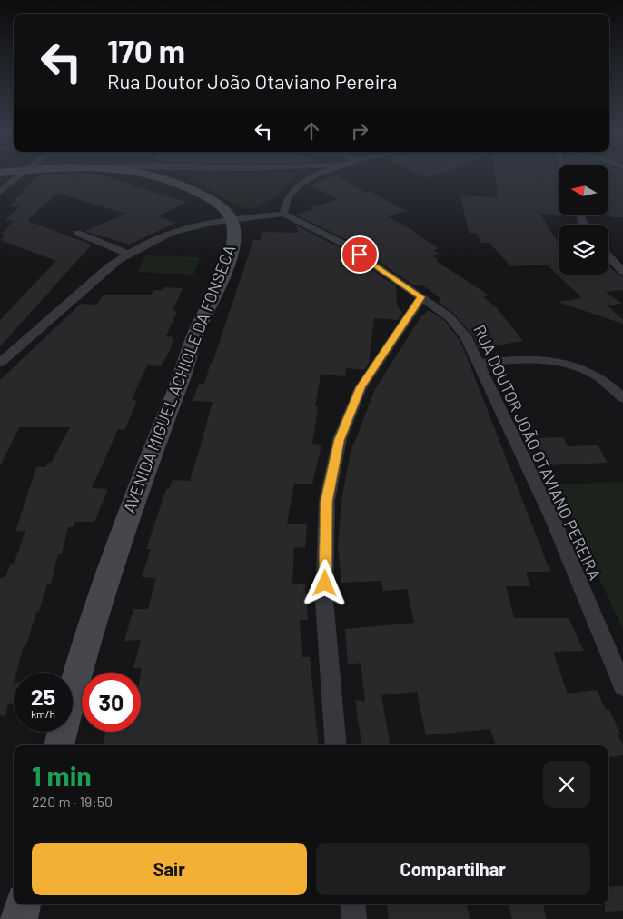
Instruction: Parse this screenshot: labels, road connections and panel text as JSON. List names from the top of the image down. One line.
{"streets":{"street":["AVENIDA MIGUEL ACHIOLE DA FONSECA","RUA DOUTOR JOÃO OTAVIANO PEREIRA"]},"north":"left","page":{"turn":["170 m","Rua Doutor João Otaviano Pereira"],"speed":"25 km/h","limit":"30","heading":["1 min","220 m · 19:50"],"buttons":["Sair","Compartilhar"]}}
